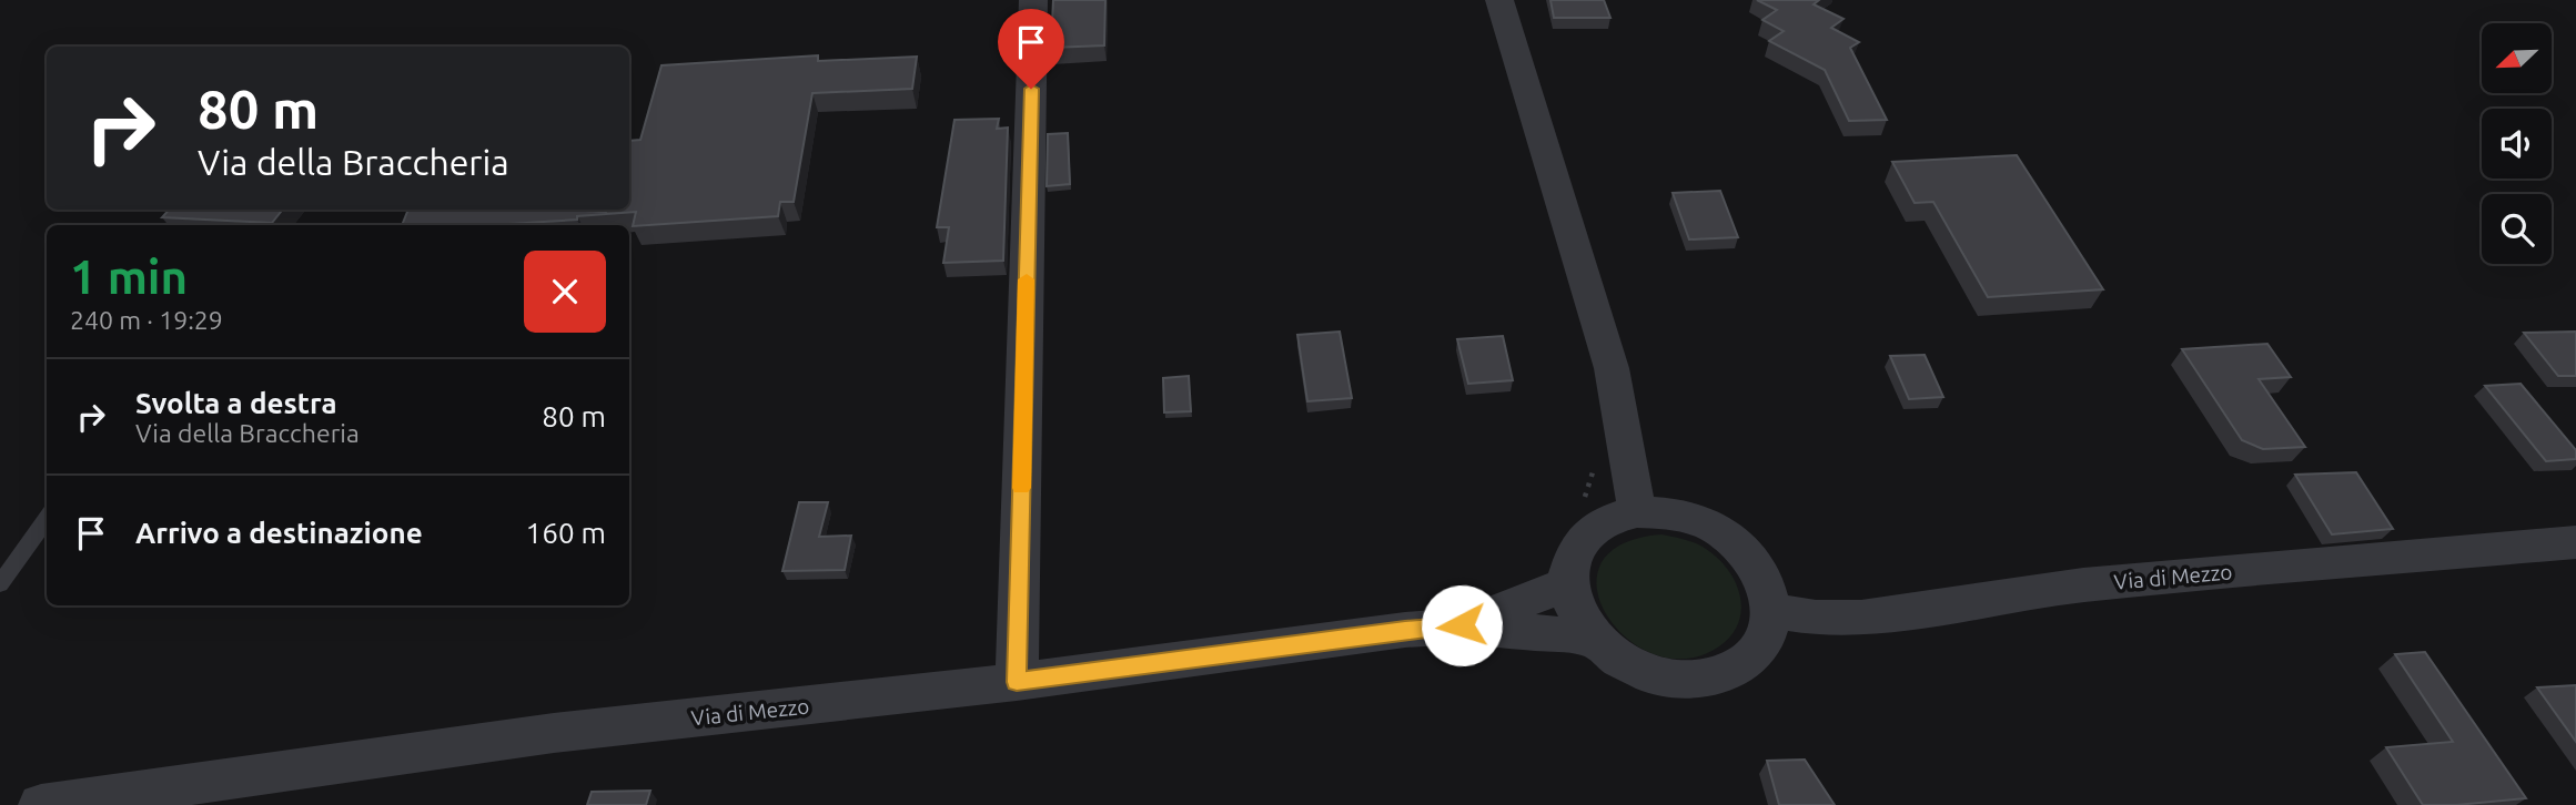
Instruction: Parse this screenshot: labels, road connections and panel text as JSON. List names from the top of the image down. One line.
{"streets":{"street":["Via di Mezzo"]},"north":"bottom left","page":{"turn":["80 m","Via della Braccheria"],"heading":["1 min","240 m · 19:29"],"list":[{"name":"Svolta a destra","note":"Via della Braccheria","value":"80 m"},{"name":"Arrivo a destinazione","value":"160 m"}]}}
